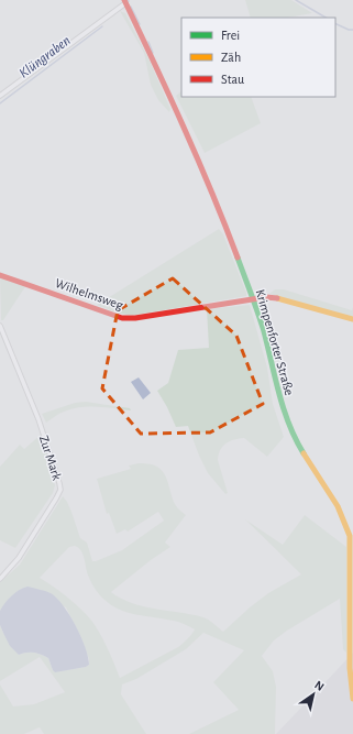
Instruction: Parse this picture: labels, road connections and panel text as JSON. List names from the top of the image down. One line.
{"streets":{"street":["Wilhelmsweg","Krimpenforter Straße","Zur Mark"]},"crossings":[["Wilhelmsweg","Krimpenforter Straße"]],"water":["Klüngraben"],"legend":["Frei","Zäh","Stau"],"north":"top right"}
